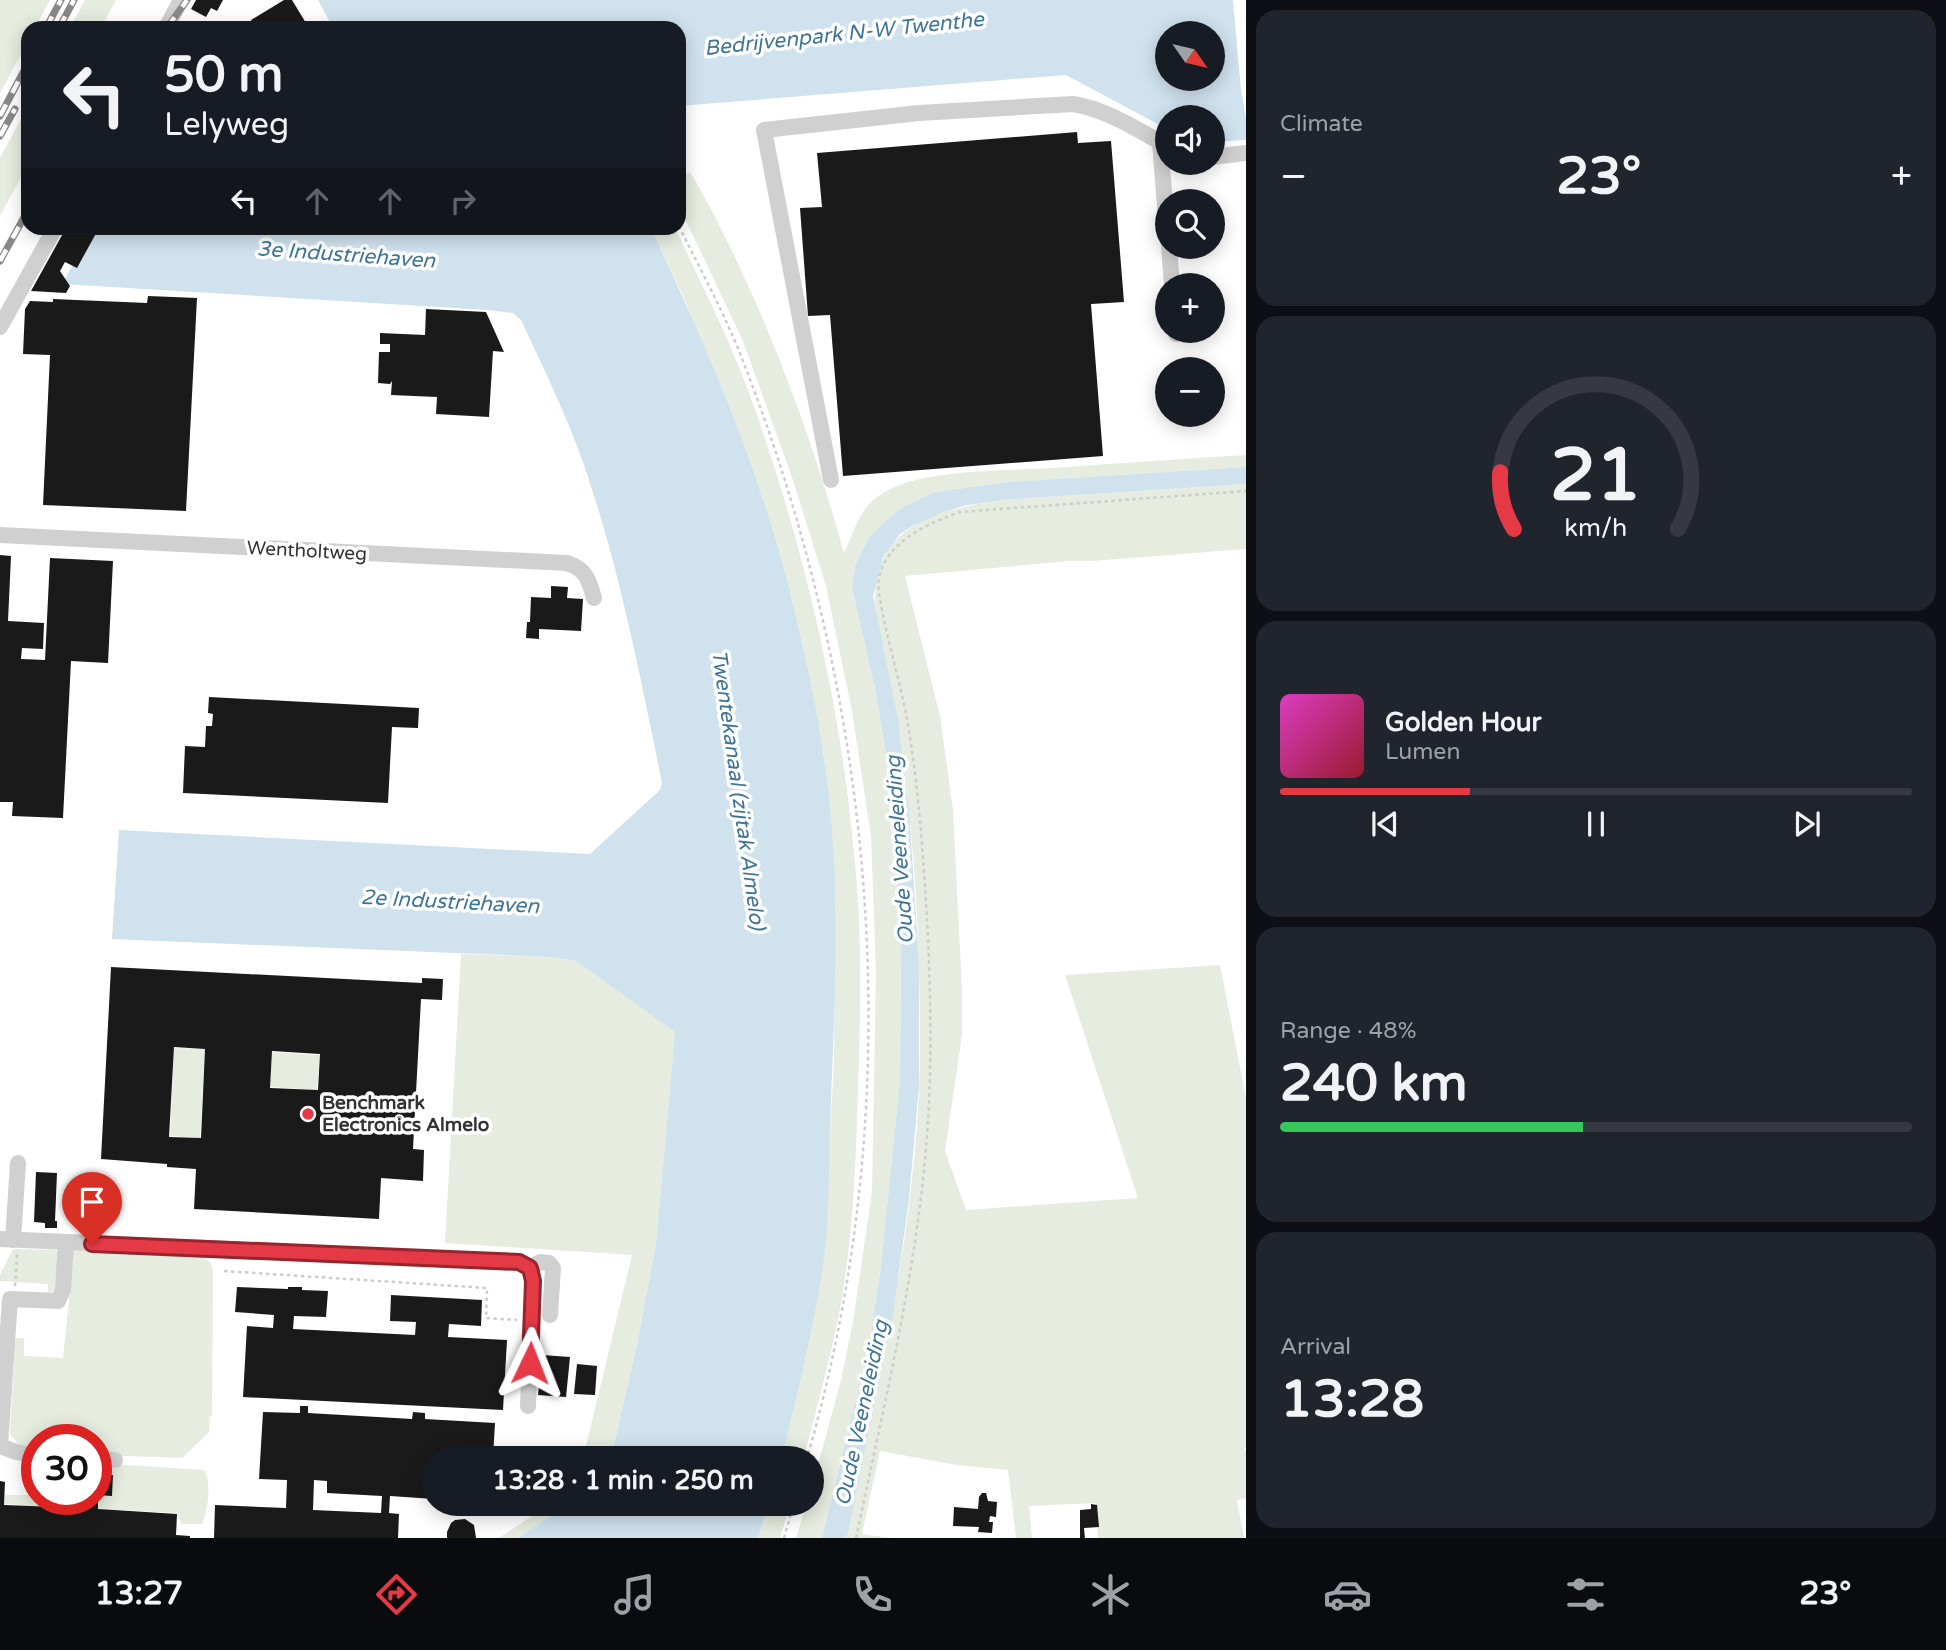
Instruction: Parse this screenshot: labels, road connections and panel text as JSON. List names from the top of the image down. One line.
{"streets":{"street":["Wentholtweg"]},"water":["Bedrijvenpark N-W Twenthe","3e Industriehaven","Twentekanaal (zijtak Almelo)","Oude Veeneleiding","2e Industriehaven"],"places":["Benchmark Electronics Almelo"],"north":"bottom right","page":{"tile":["Climate",["Range · 48%","240 km"],["Arrival","13:28"]],"map_buttons":["+","−"],"turn":["50 m","Lelyweg"],"heat":["−","23°","+"],"song":["Golden Hour","Lumen"],"limit":"30","trip":"13:28 · 1 min · 250 m","tabs":["13:27","23°"],"gauge":["21","km/h"]}}
